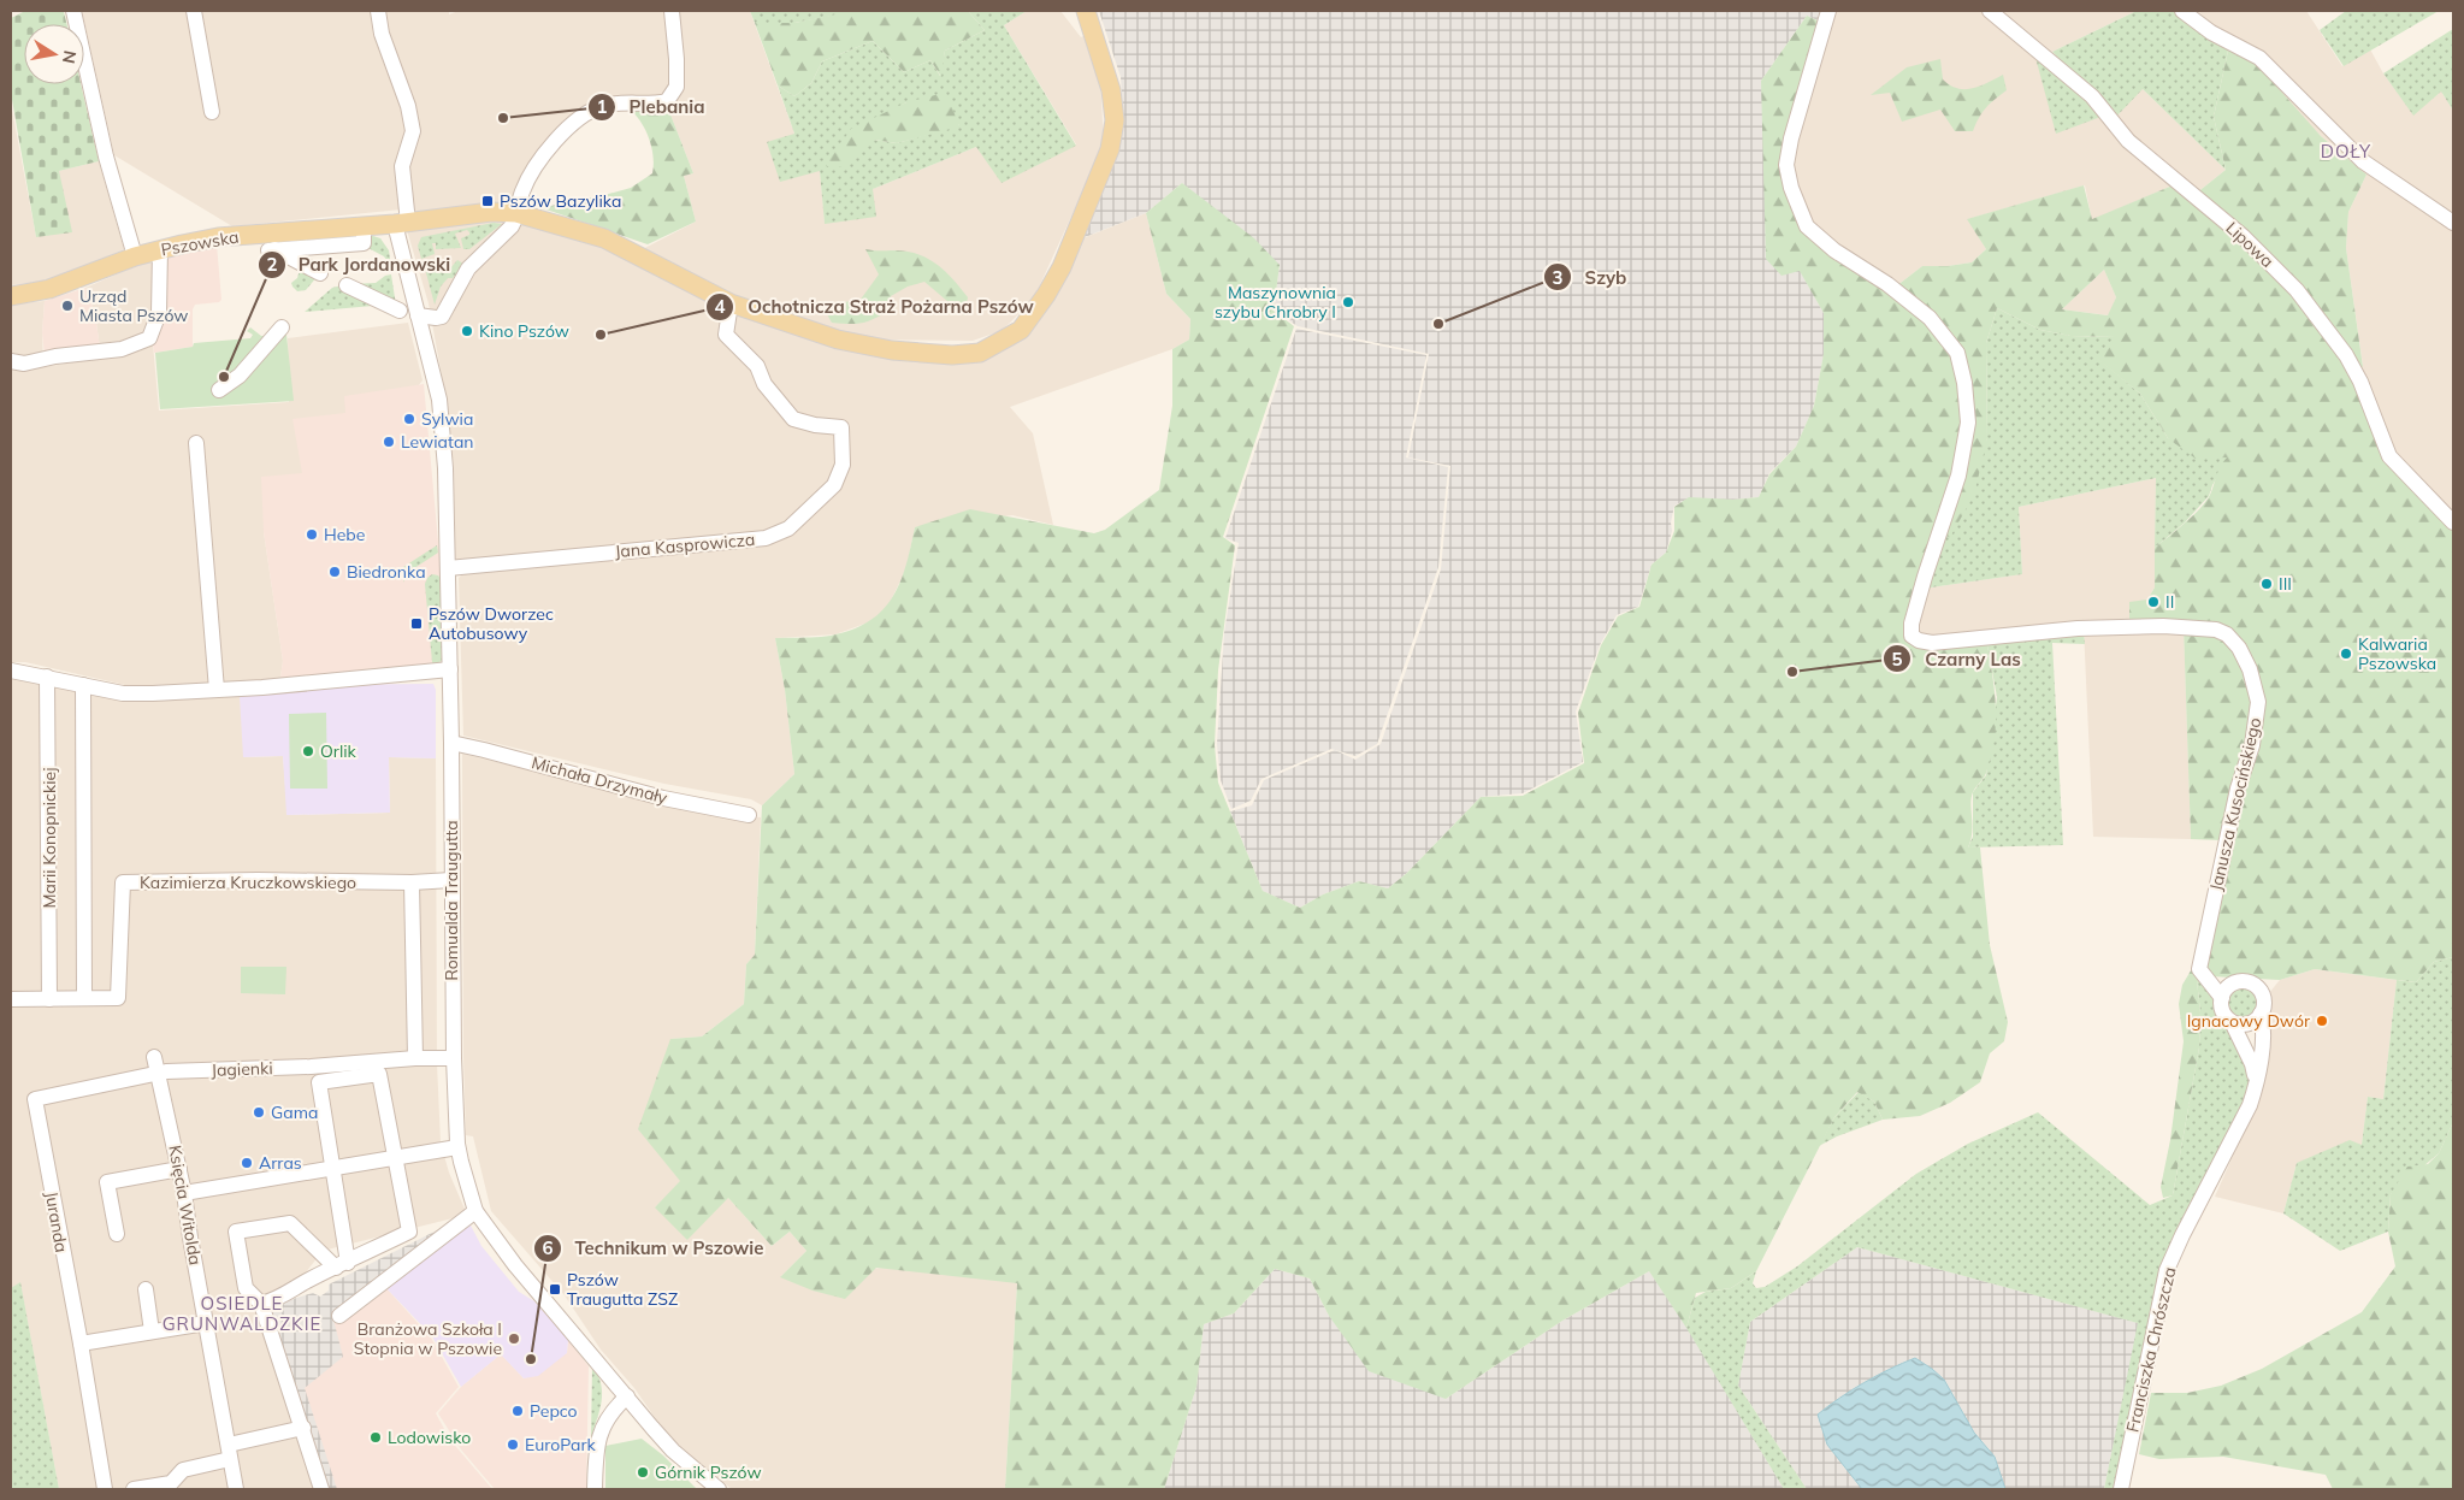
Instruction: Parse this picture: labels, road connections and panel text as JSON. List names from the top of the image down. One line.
{"streets":{"main road":["Pszowska"],"street":["Lipowa","Jana Kasprowicza","Michała Drzymały","Janusza Kusocińskiego","Marii Konopnickiej","Kazimierza Kruczkowskiego","Romualda Traugutta","Jagienki","Księcia Witolda","Juranda","Franciszka Chrószcza"]},"crossings":[["Pszowska","Jana Kasprowicza"],["Pszowska","Romualda Traugutta"],["Jana Kasprowicza","Romualda Traugutta"],["Michała Drzymały","Romualda Traugutta"],["Janusza Kusocińskiego","Franciszka Chrószcza"],["Marii Konopnickiej","Kazimierza Kruczkowskiego"],["Kazimierza Kruczkowskiego","Romualda Traugutta"],["Romualda Traugutta","Jagienki"],["Jagienki","Księcia Witolda"],["Jagienki","Juranda"]],"districts":["DOŁY","OSIEDLE GRUNWALDZKIE"],"places":{"other":["Plebania","Maszynownia szybu Chrobry I","Urząd Miasta Pszów","Szyb","Kino Pszów","Ochotnicza Straż Pożarna Pszów","Park Jordanowski","Sylwia","Lewiatan","Hebe","Biedronka","III","II","Kalwaria Pszowska","Czarny Las","Orlik","Ignacowy Dwór","Gama","Arras","Branżowa Szkoła I Stopnia w Pszowie","Technikum w Pszowie","Pepco","Lodowisko","EuroPark","Górnik Pszów"],"transit":["Pszów Bazylika","Pszów Dworzec Autobusowy","Pszów Traugutta ZSZ"]},"north":"right"}
